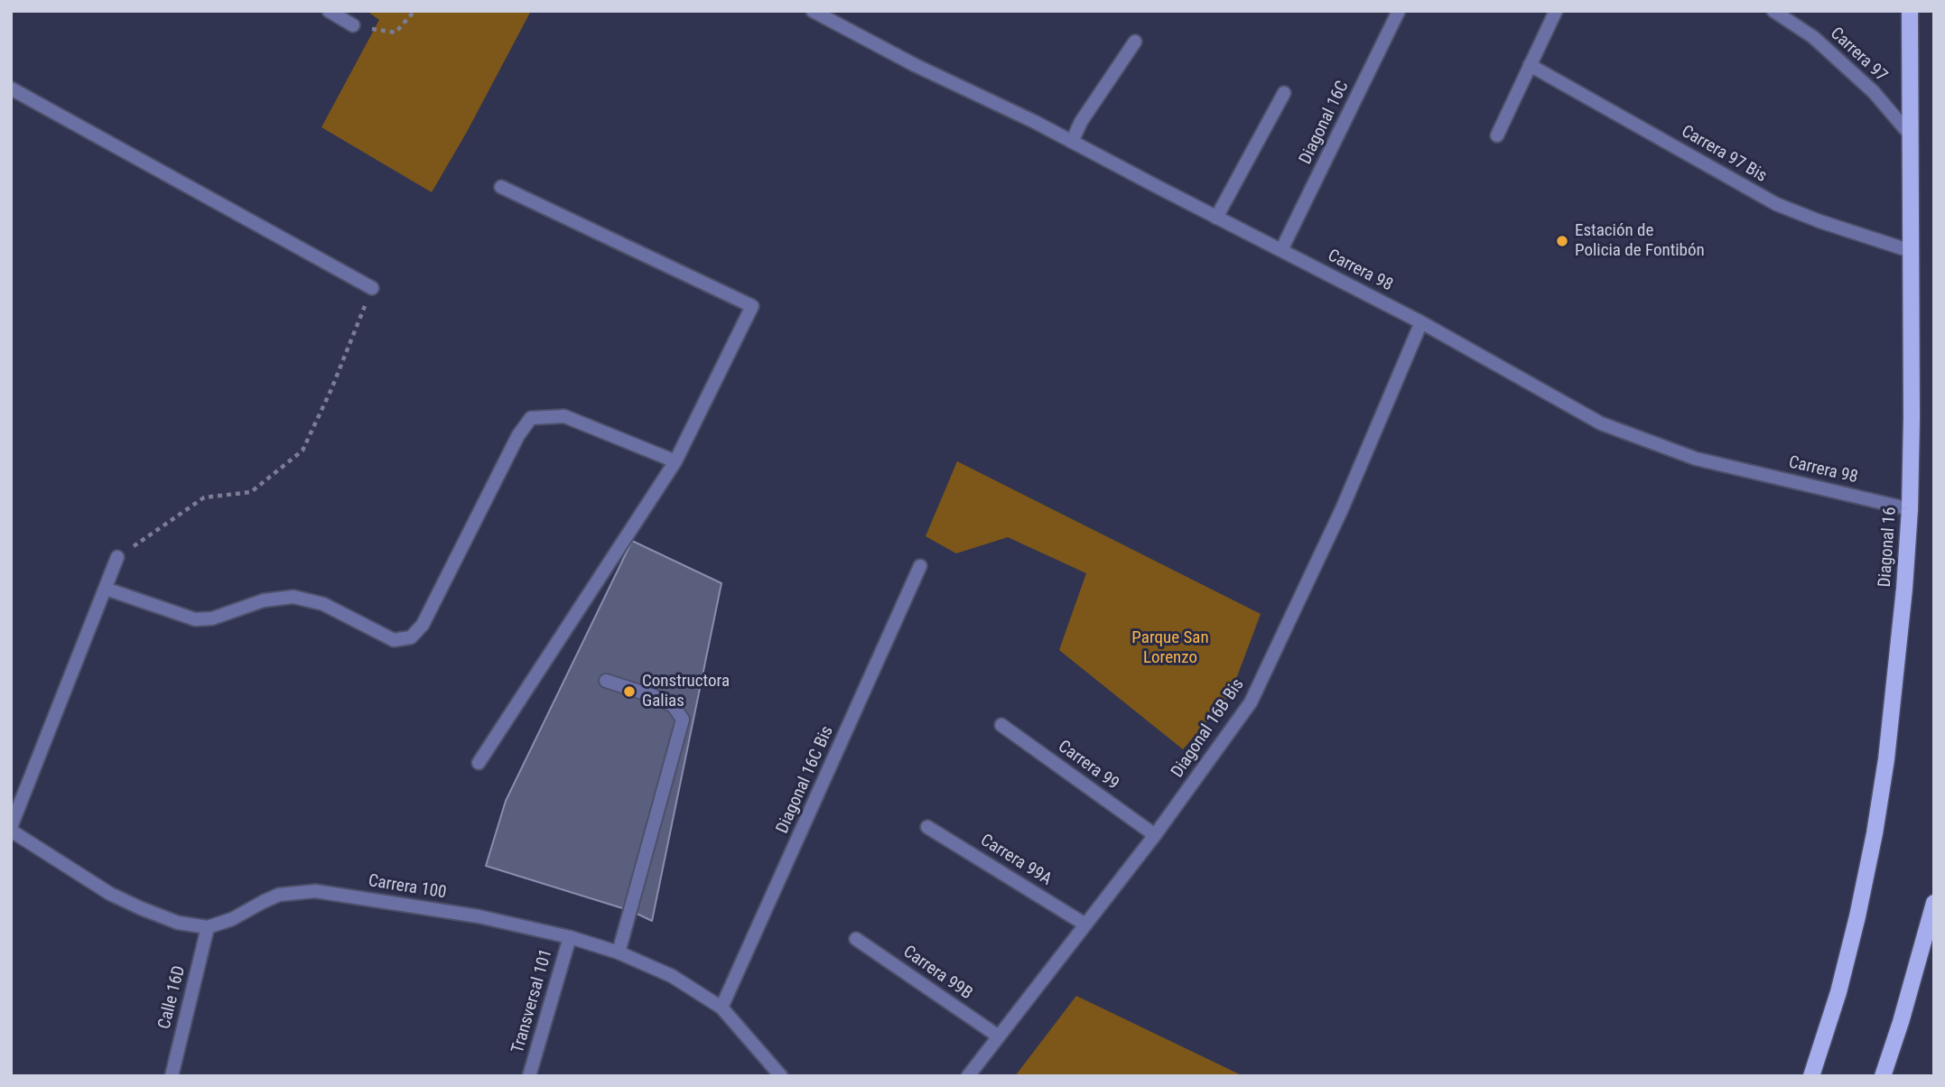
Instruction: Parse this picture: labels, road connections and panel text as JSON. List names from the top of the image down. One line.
{"streets":{"main road":["Diagonal 16"],"street":["Carrera 97","Diagonal 16C","Carrera 97 Bis","Carrera 98","Diagonal 16B Bis","Carrera 99","Diagonal 16C Bis","Carrera 99A","Carrera 100","Carrera 99B","Calle 16D","Transversal 101"]},"crossings":[["Carrera 97","Diagonal 16"],["Diagonal 16C","Carrera 98"],["Carrera 97 Bis","Diagonal 16"],["Carrera 98","Diagonal 16"],["Carrera 98","Diagonal 16B Bis"],["Diagonal 16B Bis","Carrera 99"],["Diagonal 16B Bis","Carrera 99A"],["Diagonal 16B Bis","Carrera 99B"],["Diagonal 16C Bis","Carrera 100"],["Carrera 100","Calle 16D"],["Carrera 100","Transversal 101"]],"parks":["Parque San Lorenzo"],"places":["Estación de Policia de Fontibón","Constructora Galias"]}
